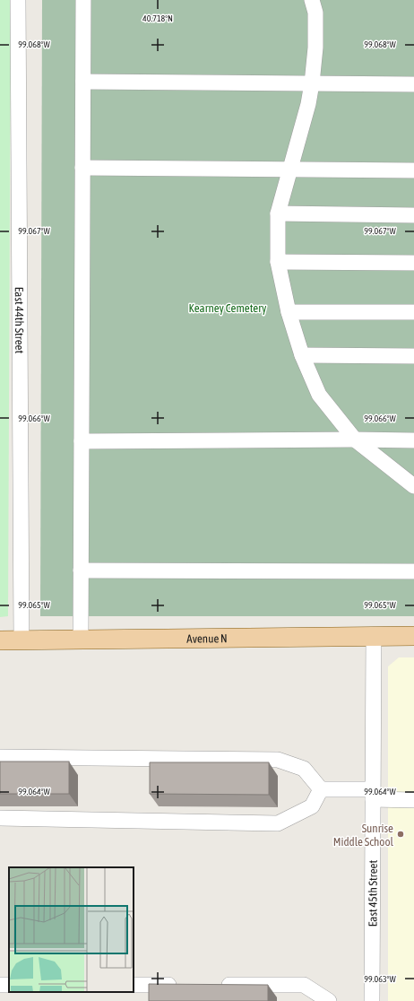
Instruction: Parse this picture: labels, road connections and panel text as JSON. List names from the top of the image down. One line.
{"streets":{"main road":["Avenue N"],"street":["East 44th Street","East 45th Street"]},"crossings":[["East 44th Street","Avenue N"],["Avenue N","East 45th Street"]],"parks":["Kearney Cemetery"],"places":["Sunrise Middle School"],"coordinates":["40.718°N","99.068°W","99.067°W","99.066°W","99.065°W","99.064°W","99.063°W"]}
